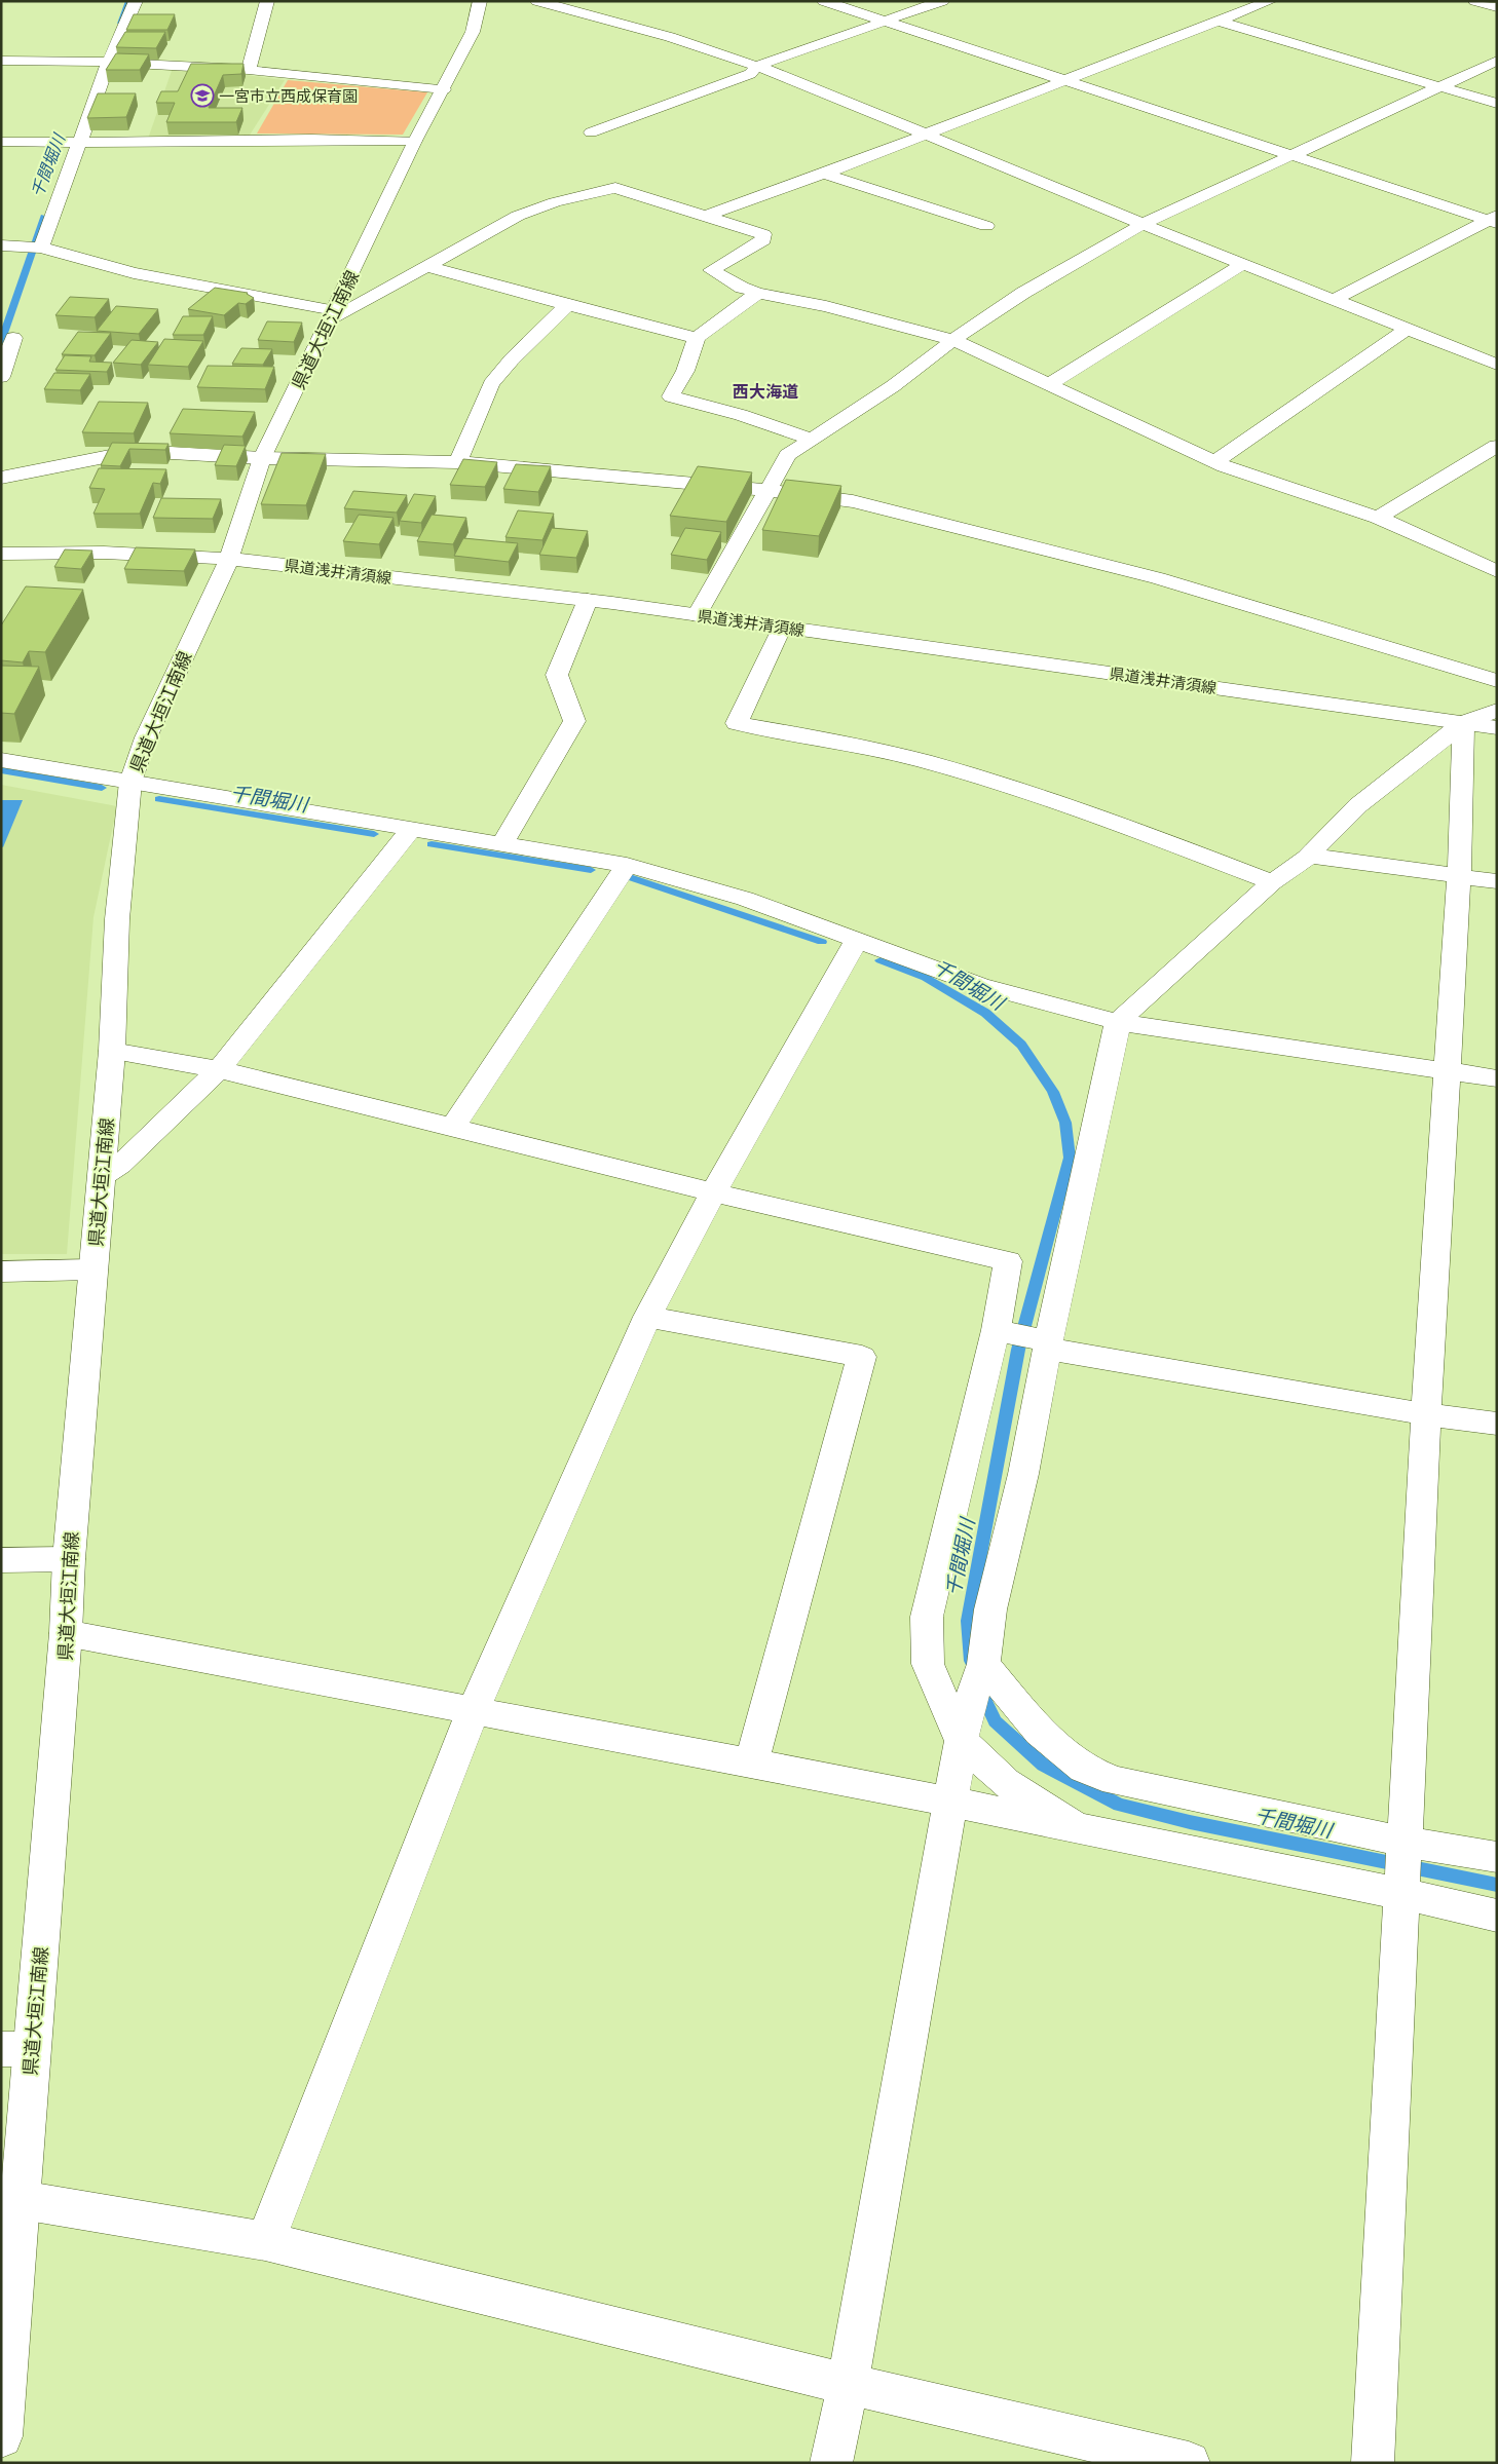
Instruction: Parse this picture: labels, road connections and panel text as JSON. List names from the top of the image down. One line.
{"streets":{"street":["県道大垣江南線","県道浅井清須線"]},"crossings":[["県道大垣江南線","県道浅井清須線"]],"districts":["西大海道"],"water":["千間堀川"],"places":{"school or university":["一宮市立西成保育園"]}}
